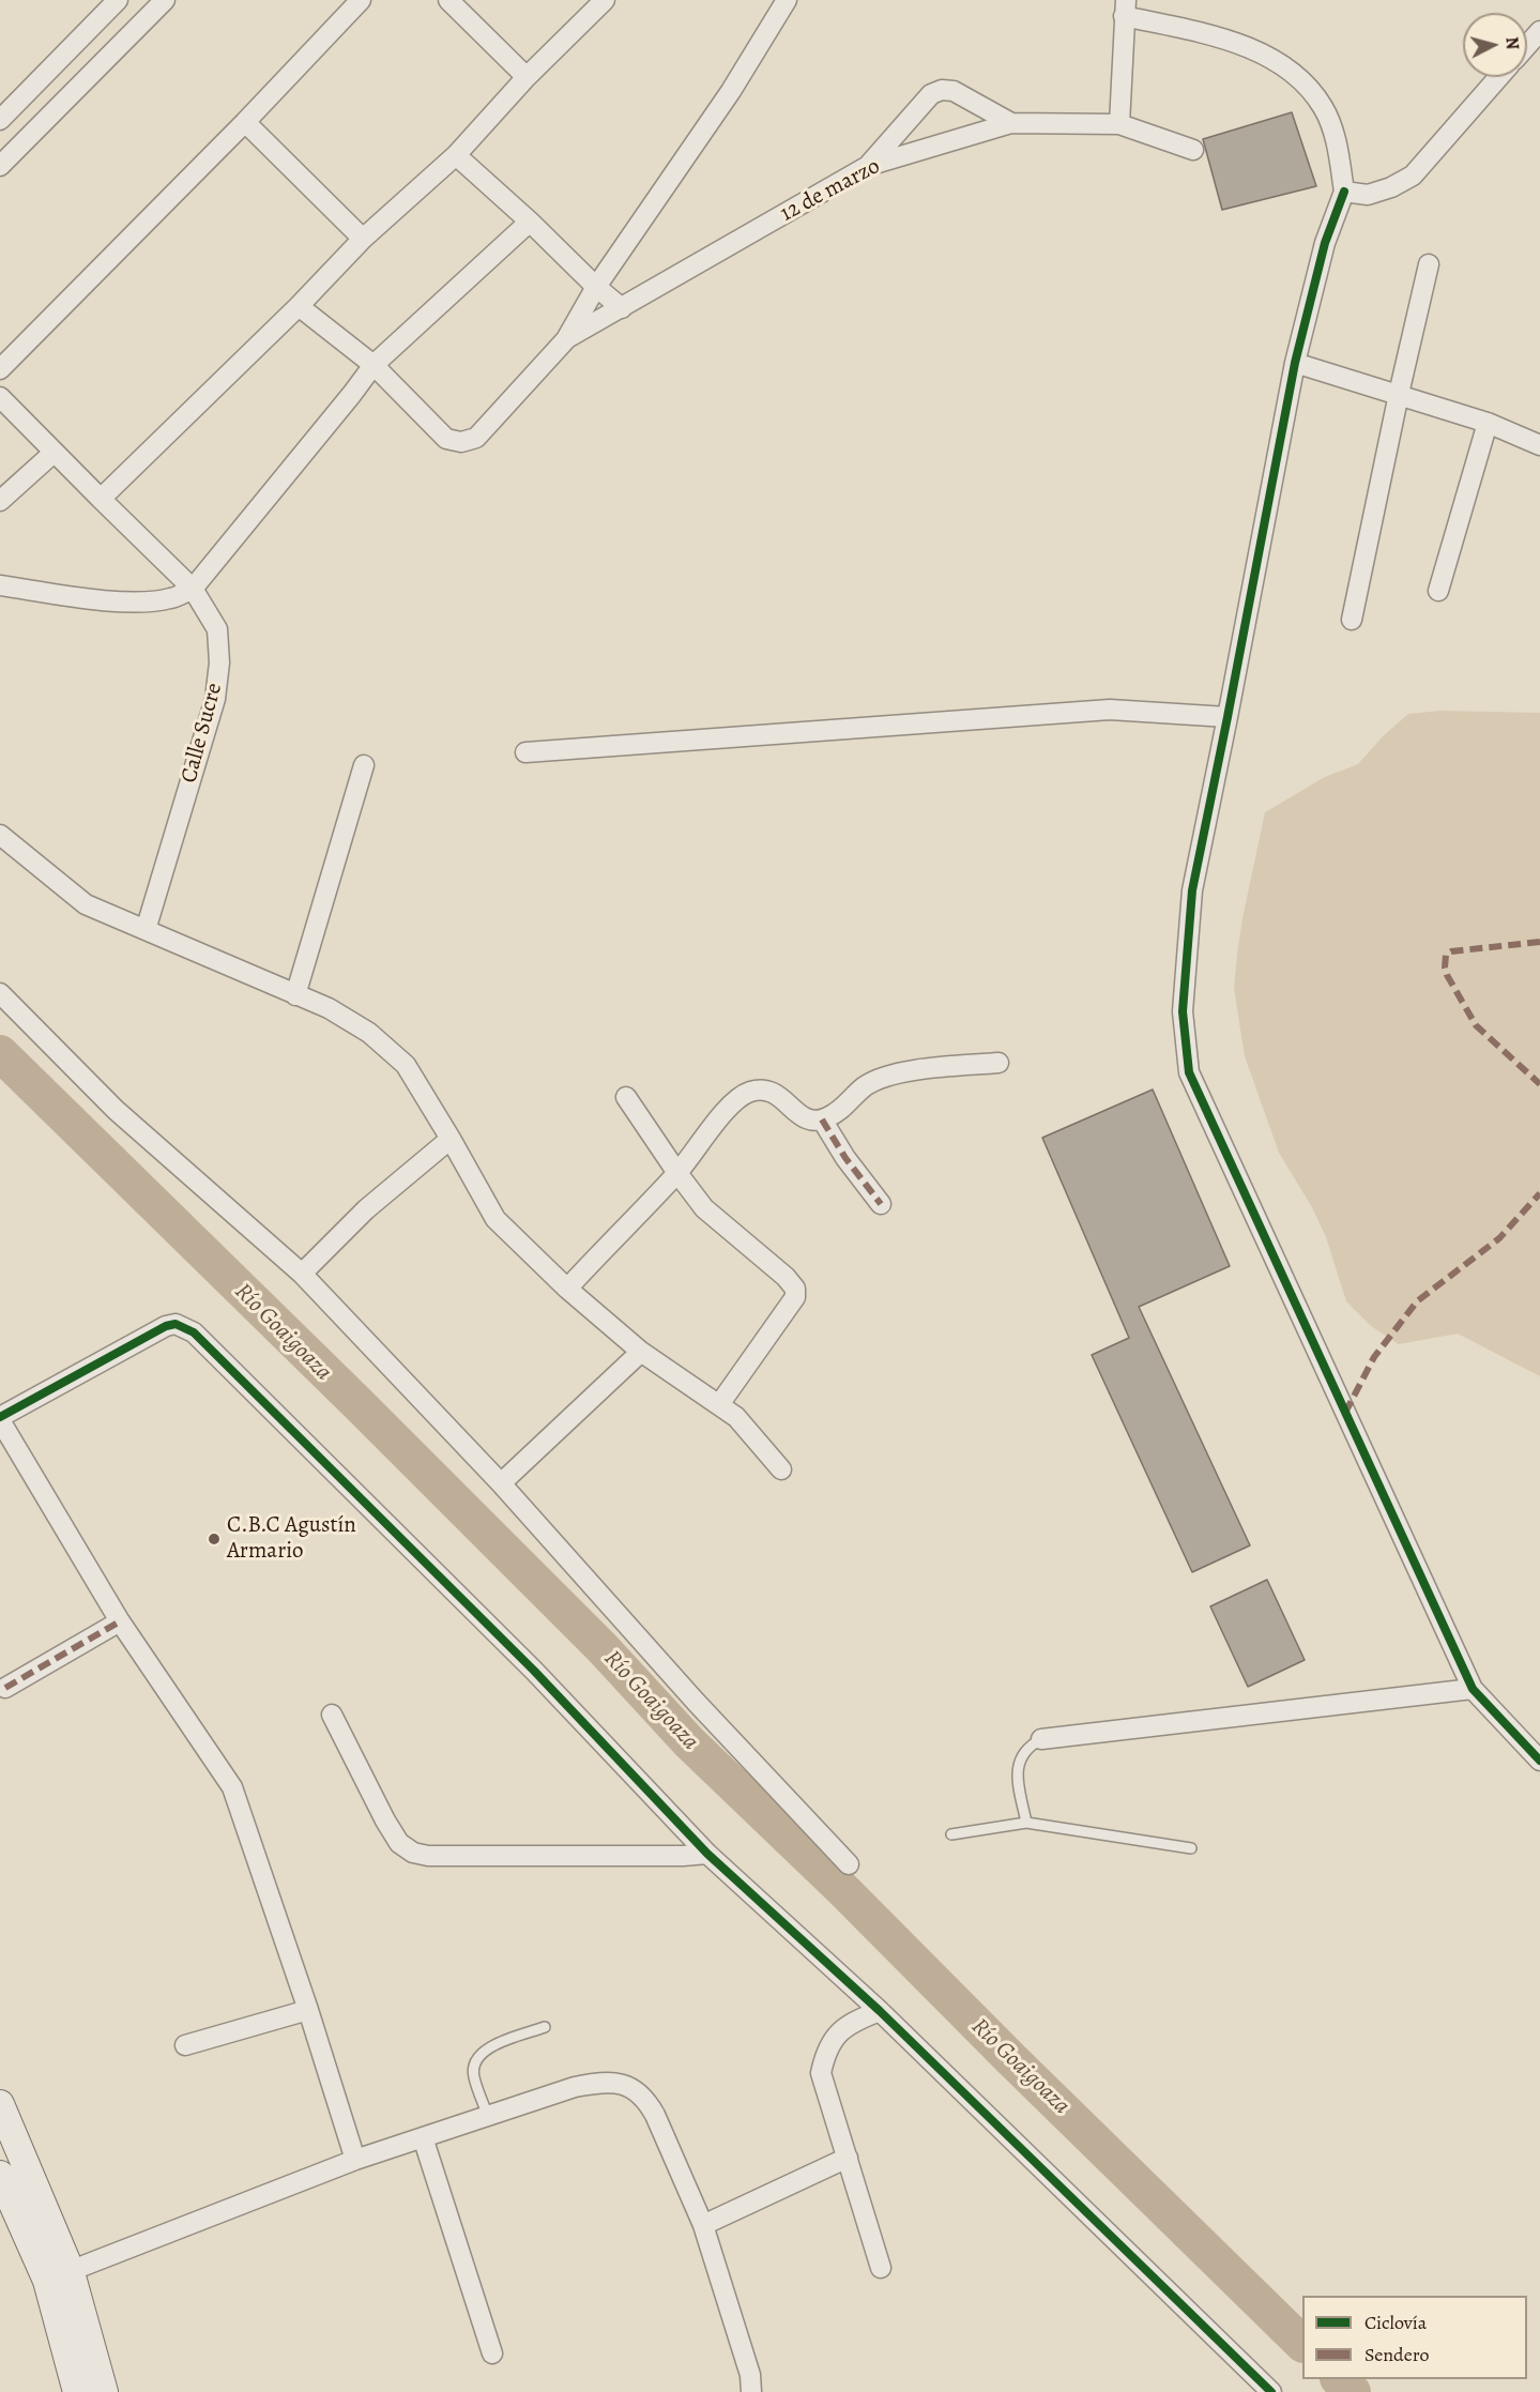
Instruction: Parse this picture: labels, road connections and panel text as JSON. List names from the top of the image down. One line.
{"streets":{"street":["12 de marzo","Calle Sucre"]},"water":["Río Goaigoaza"],"places":["C.B.C Agustín Armario"],"legend":["Ciclovía","Sendero"],"north":"right"}
